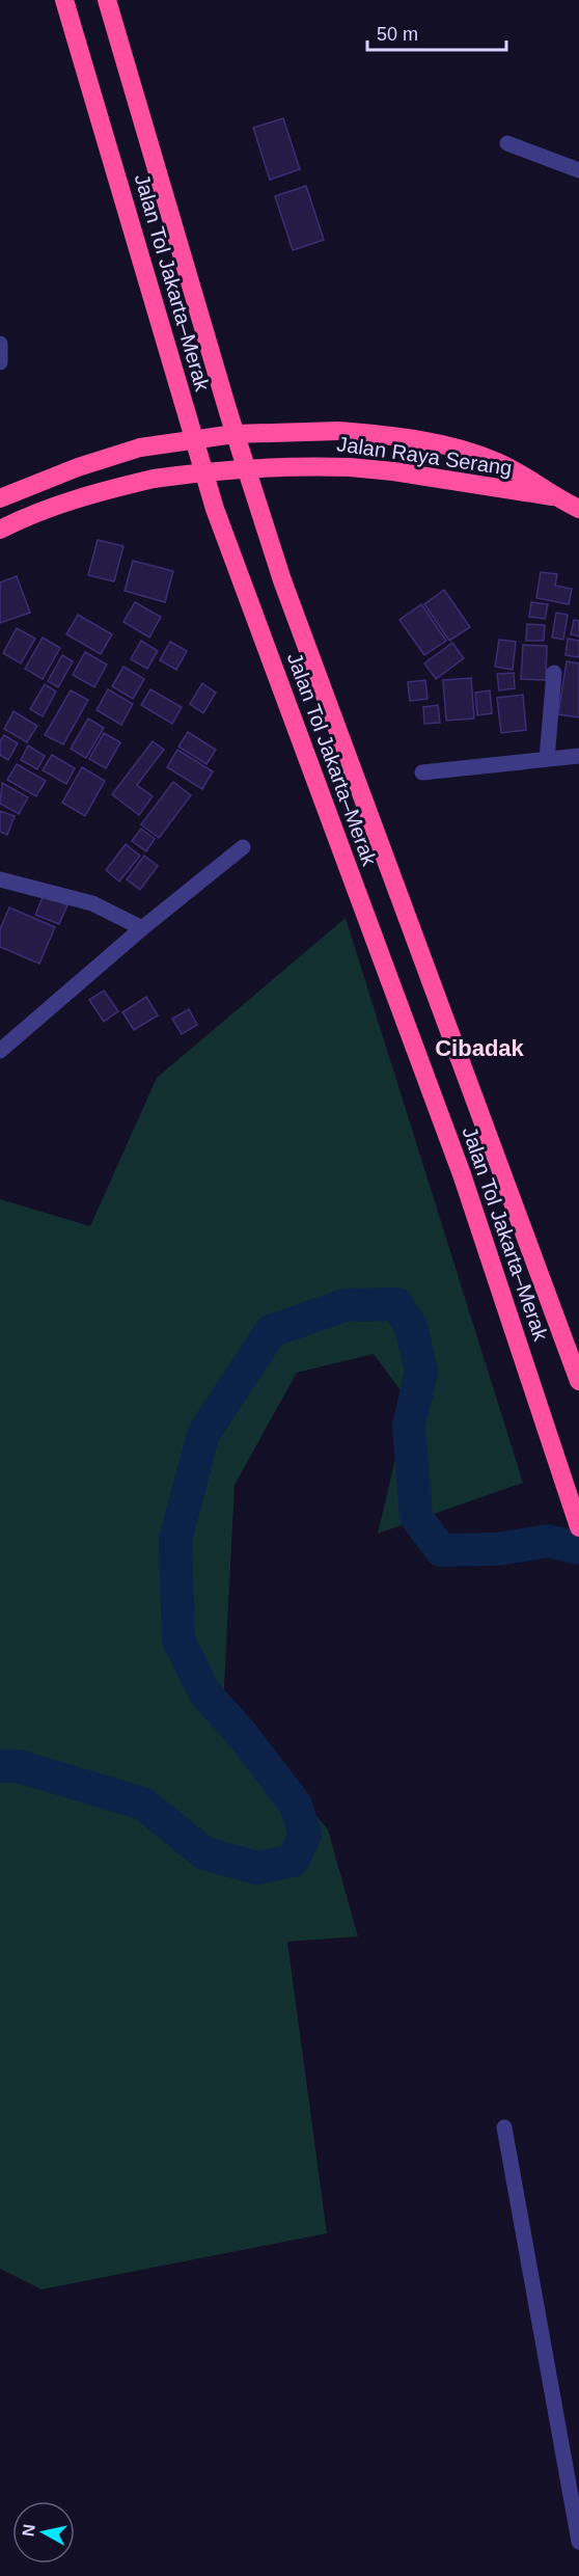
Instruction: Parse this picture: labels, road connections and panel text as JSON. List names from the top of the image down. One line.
{"streets":{"highway":["Jalan Tol Jakarta–Merak","Jalan Raya Serang"]},"districts":["Cibadak"],"scale_bar":"50 m","north":"left"}
